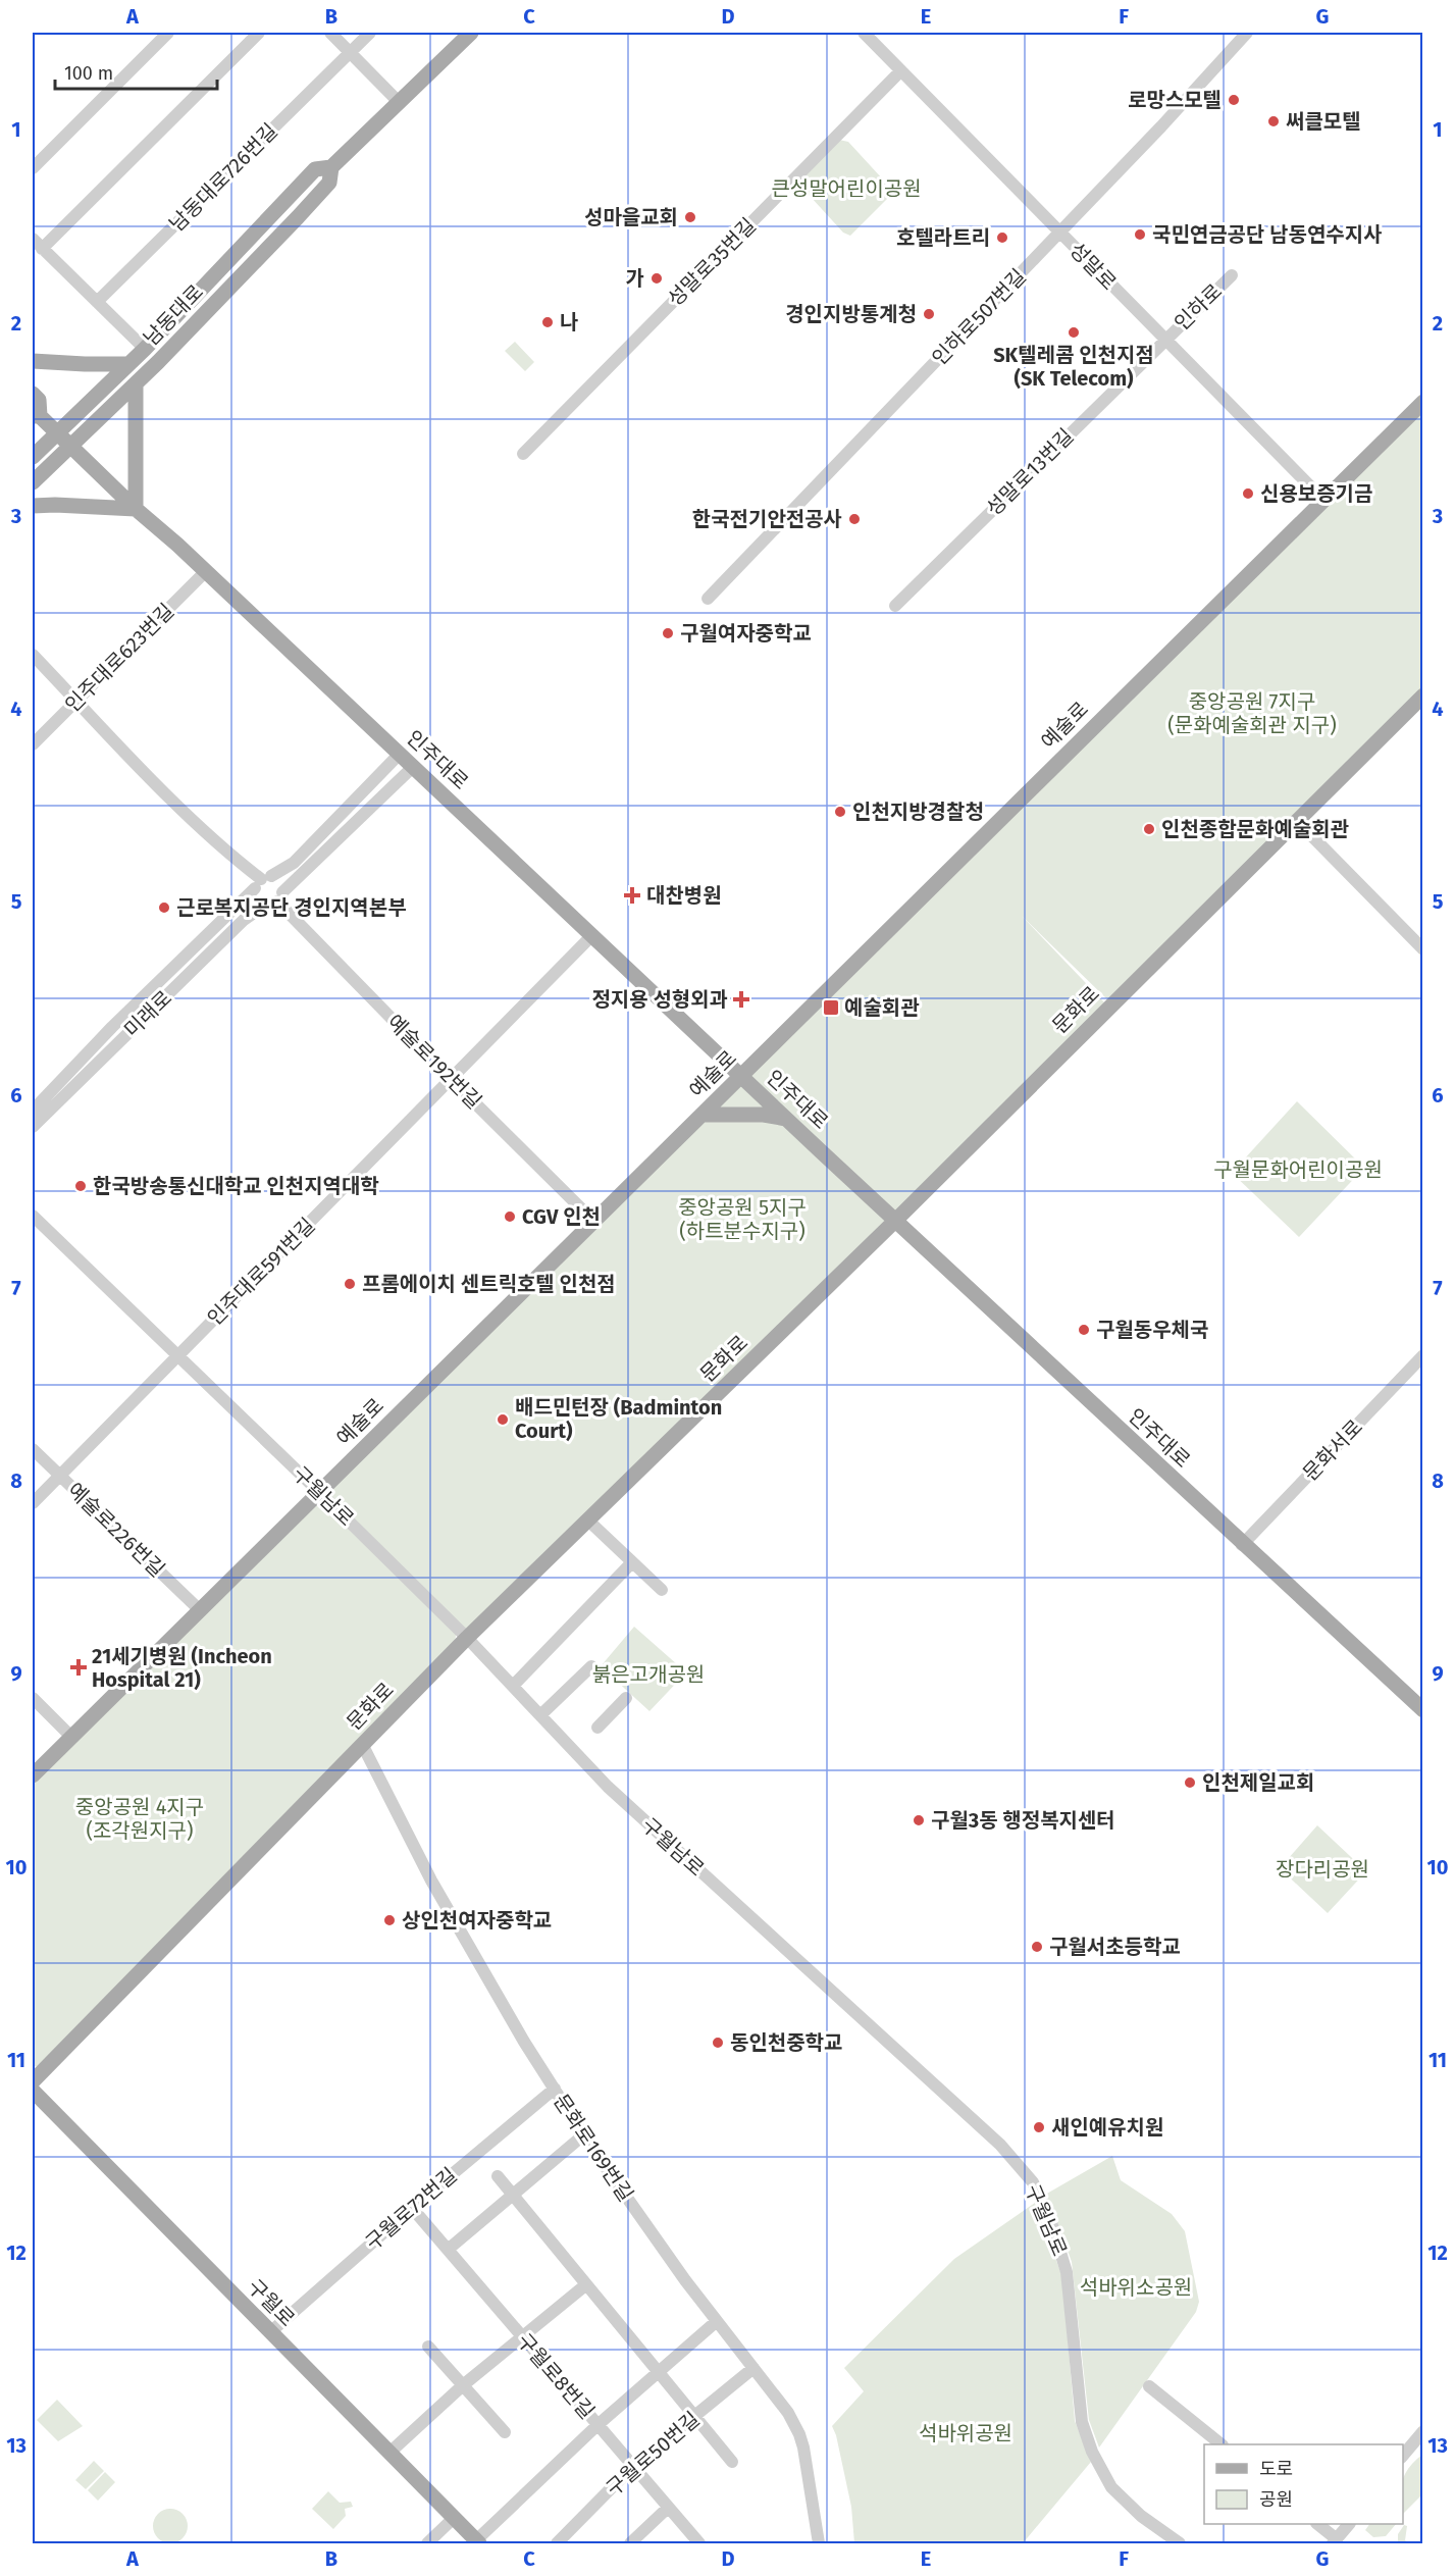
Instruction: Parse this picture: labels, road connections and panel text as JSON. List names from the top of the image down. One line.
{"streets":{"main road":["남동대로","예술로","인주대로","문화로","구월로"],"street":["남동대로726번길","성말로35번길","성말로","인하로","인하로507번길","성말로13번길","인주대로623번길","미래로","예술로192번길","인주대로591번길","문화서로","구월남로","예술로226번길","문화로169번길","구월로72번길","구월로8번길","구월로50번길"]},"crossings":[["성말로35번길","성말로"],["성말로","인하로"],["성말로","인하로507번길"],["성말로","성말로13번길"],["성말로","예술로"],["인하로","성말로13번길"],["남동대로","인주대로"],["인주대로623번길","인주대로"],["예술로","인주대로"],["예술로","예술로192번길"],["예술로","구월남로"],["예술로","예술로226번길"],["인주대로","문화로"],["인주대로","미래로"],["인주대로","인주대로591번길"],["인주대로","문화서로"],["문화로","구월남로"],["문화로","문화로169번길"],["미래로","예술로192번길"],["예술로192번길","인주대로591번길"],["인주대로591번길","구월남로"],["인주대로591번길","예술로226번길"],["문화로169번길","구월로72번길"],["문화로169번길","구월로50번길"],["구월로72번길","구월로"],["구월로72번길","구월로8번길"],["구월로8번길","구월로50번길"]],"parks":["큰성말어린이공원","중앙공원 7지구 (문화예술회관 지구)","구월문화어린이공원","중앙공원 5지구 (하트분수지구)","붉은고개공원","중앙공원 4지구 (조각원지구)","장다리공원","석바위소공원","석바위공원"],"places":{"other":["로망스모텔","써클모텔","성마을교회","국민연금공단 남동연수지사","호텔라트리","가","경인지방통계청","나","SK텔레콤 인천지점 (SK Telecom)","신용보증기금","한국전기안전공사","구월여자중학교","인천지방경찰청","인천종합문화예술회관","근로복지공단 경인지역본부","한국방송통신대학교 인천지역대학","CGV 인천","프롬에이치 센트릭호텔 인천점","구월동우체국","배드민턴장 (Badminton Court)","인천제일교회","구월3동 행정복지센터","상인천여자중학교","구월서초등학교","동인천중학교","새인예유치원"],"health":["대찬병원","정지용 성형외과","21세기병원 (Incheon Hospital 21)"],"transit":["예술회관"]},"legend":["도로","공원"],"scale_bar":"100 m","grid":{"columns":["A","B","C","D","E","F","G"],"rows":["1","2","3","4","5","6","7","8","9","10","11","12","13"]}}
